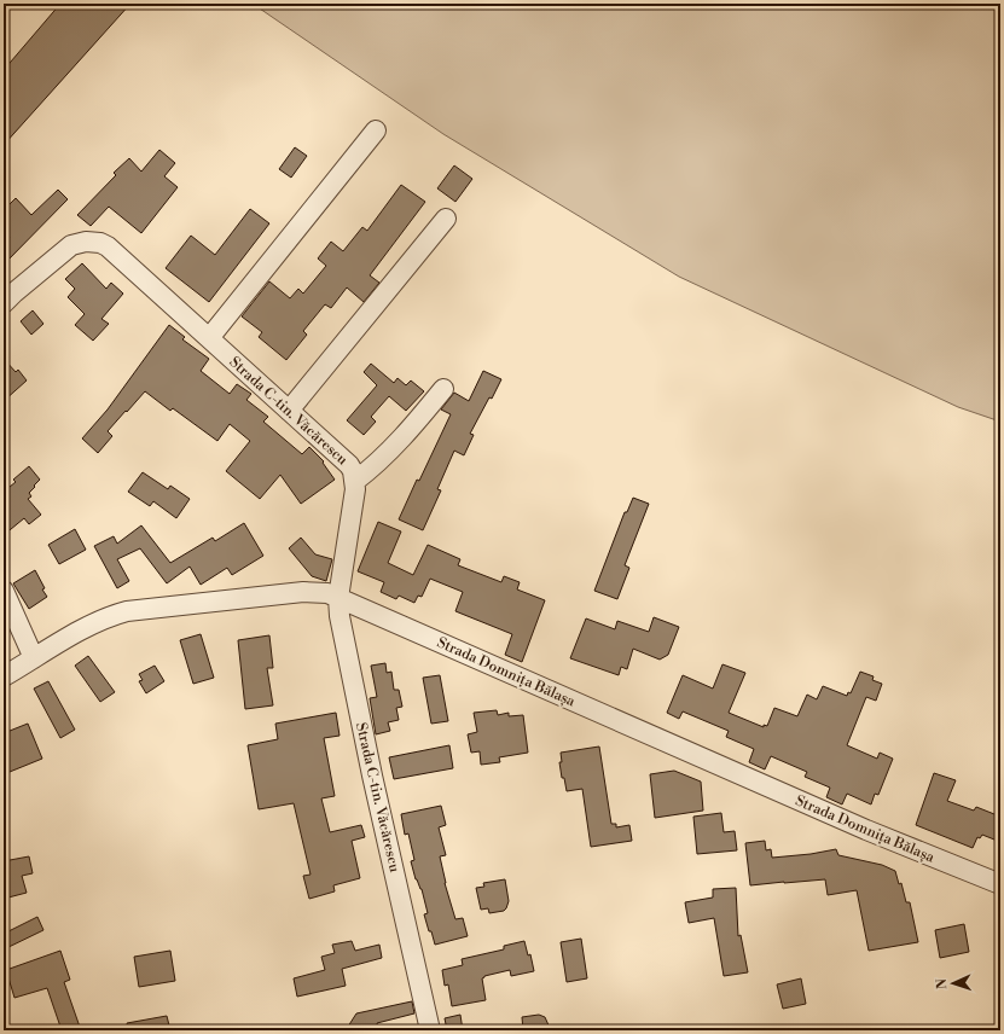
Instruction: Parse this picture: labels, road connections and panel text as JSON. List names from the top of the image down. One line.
{"streets":{"street":["Strada C-tin. Văcărescu","Strada Domnița Bălașa"]},"crossings":[["Strada C-tin. Văcărescu","Strada Domnița Bălașa"]],"north":"left"}
